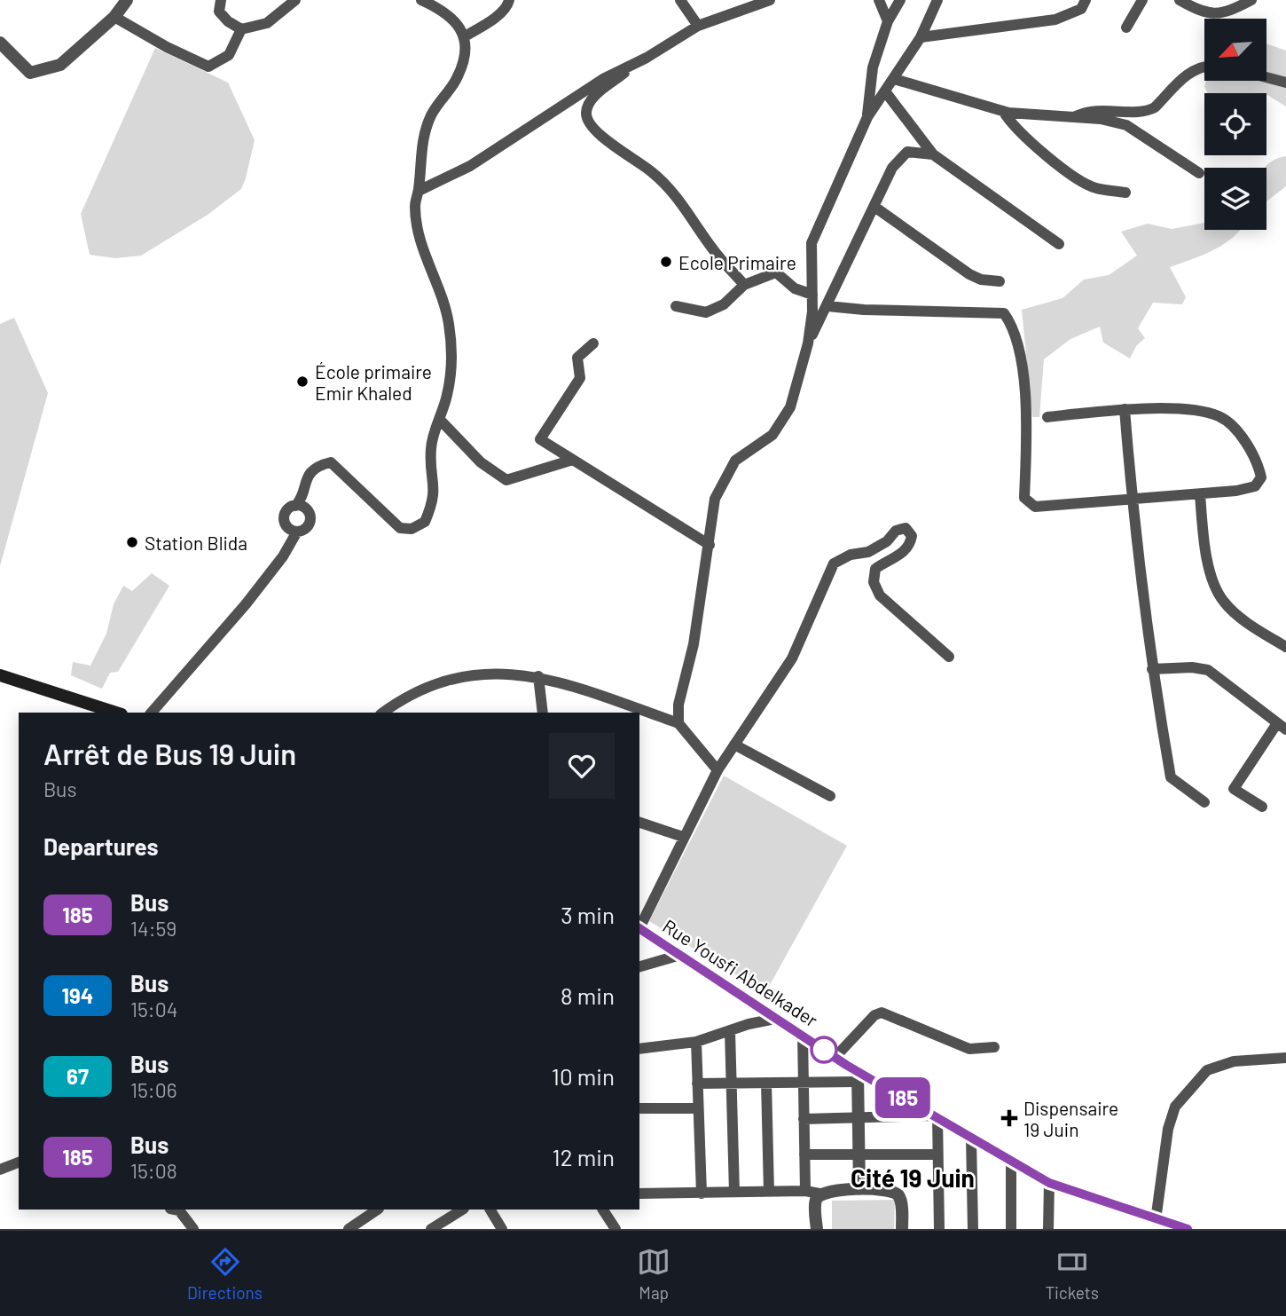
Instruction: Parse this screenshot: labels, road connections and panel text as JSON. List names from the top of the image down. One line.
{"streets":{"main road":["Rue Yousfi Abdelkader"]},"districts":["Cité 19 Juin"],"places":{"other":["Ecole Primaire","École primaire Emir Khaled","Station Blida"],"health":["Dispensaire 19 Juin"]},"lines":["bus line 185"],"north":"bottom left","page":{"on_map":"185","heading":[["Arrêt de Bus 19 Juin","Bus"],"Departures"],"list":[{"mark":"185","name":"Bus","note":"14:59","value":"3 min"},{"mark":"194","name":"Bus","note":"15:04","value":"8 min"},{"mark":"67","name":"Bus","note":"15:06","value":"10 min"},{"mark":"185","name":"Bus","note":"15:08","value":"12 min"}],"tabs":["Directions","Map","Tickets"]}}
